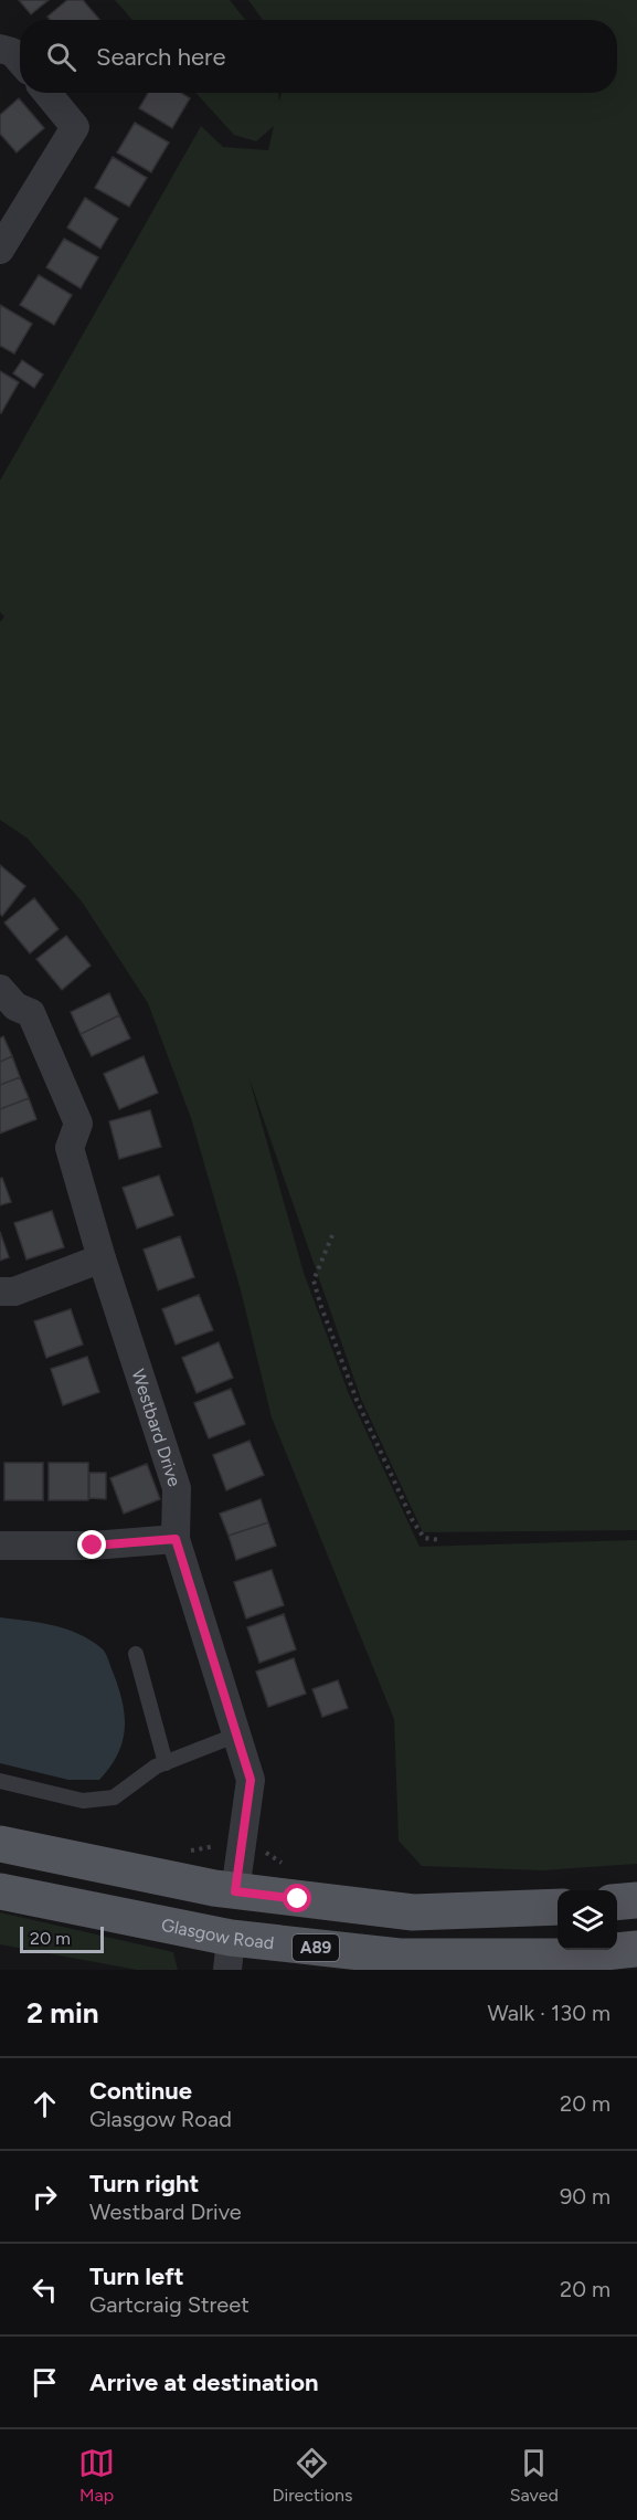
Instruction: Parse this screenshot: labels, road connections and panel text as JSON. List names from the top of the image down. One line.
{"streets":{"main road":["Glasgow Road","A89"],"street":["Westbard Drive"]},"scale_bar":"20 m","page":{"search":"Search here","scale":"20 m","heading":["2 min","Walk · 130 m"],"list":[["Continue","Glasgow Road","20 m"],["Turn right","Westbard Drive","90 m"],["Turn left","Gartcraig Street","20 m"],"Arrive at destination"],"nav":["Map","Directions","Saved"]}}
